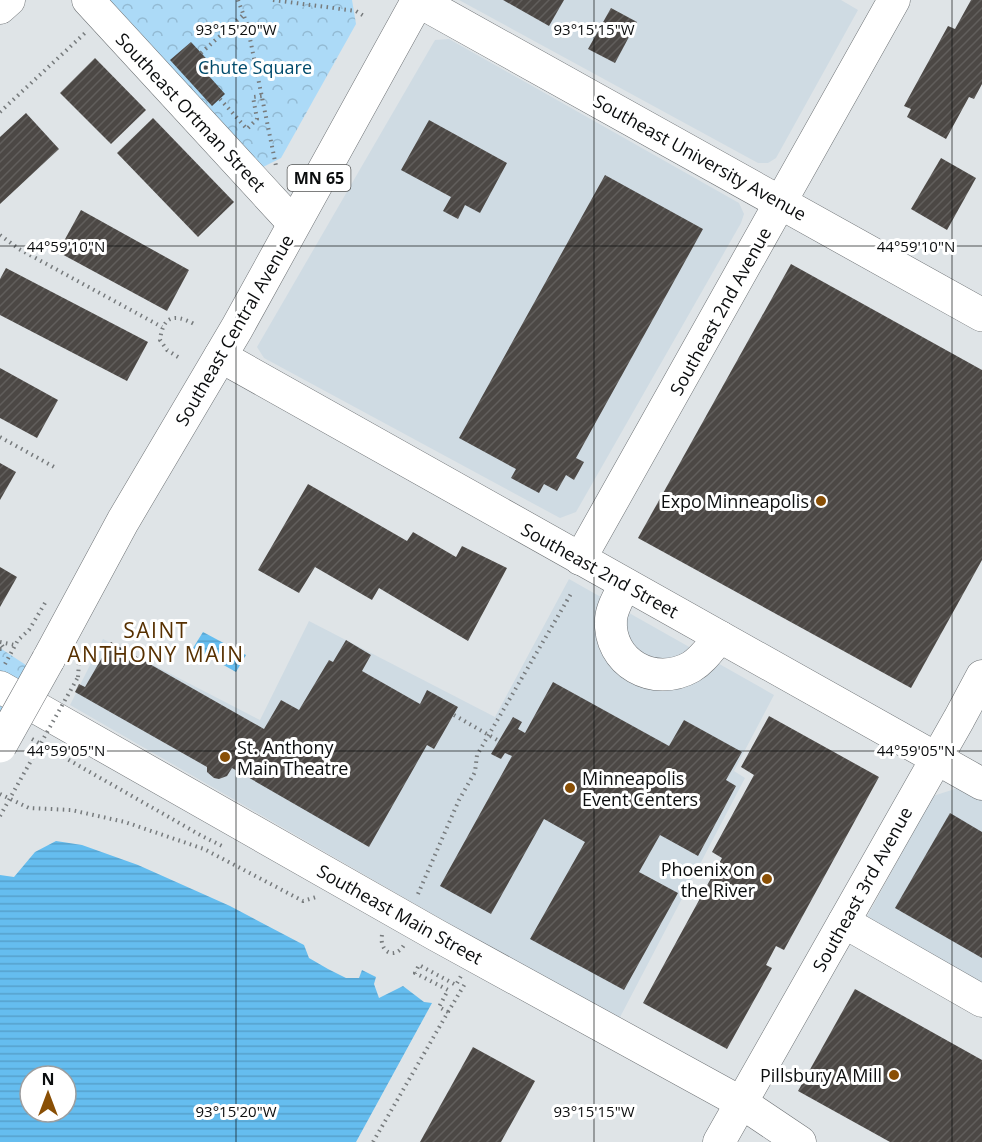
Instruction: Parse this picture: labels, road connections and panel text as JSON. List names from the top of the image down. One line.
{"streets":{"main road":["Southeast University Avenue","MN 65","Southeast Central Avenue"],"street":["Southeast Ortman Street","Southeast 2nd Avenue","Southeast 2nd Street","Southeast 3rd Avenue","Southeast Main Street"]},"crossings":[["Southeast Ortman Street","Southeast Central Avenue"],["Southeast University Avenue","Southeast 2nd Avenue"],["Southeast University Avenue","Southeast Central Avenue"],["Southeast 2nd Avenue","Southeast 2nd Street"],["Southeast Central Avenue","Southeast 2nd Street"],["Southeast 2nd Street","Southeast 3rd Avenue"],["Southeast 3rd Avenue","Southeast Main Street"]],"districts":["SAINT ANTHONY MAIN"],"parks":["Chute Square"],"places":["Expo Minneapolis","St. Anthony Main Theatre","Minneapolis Event Centers","Phoenix on the River","Pillsbury A Mill"],"north":"top","coordinates":["93°15'20\"W","93°15'15\"W","44°59'10\"N","44°59'05\"N"]}
